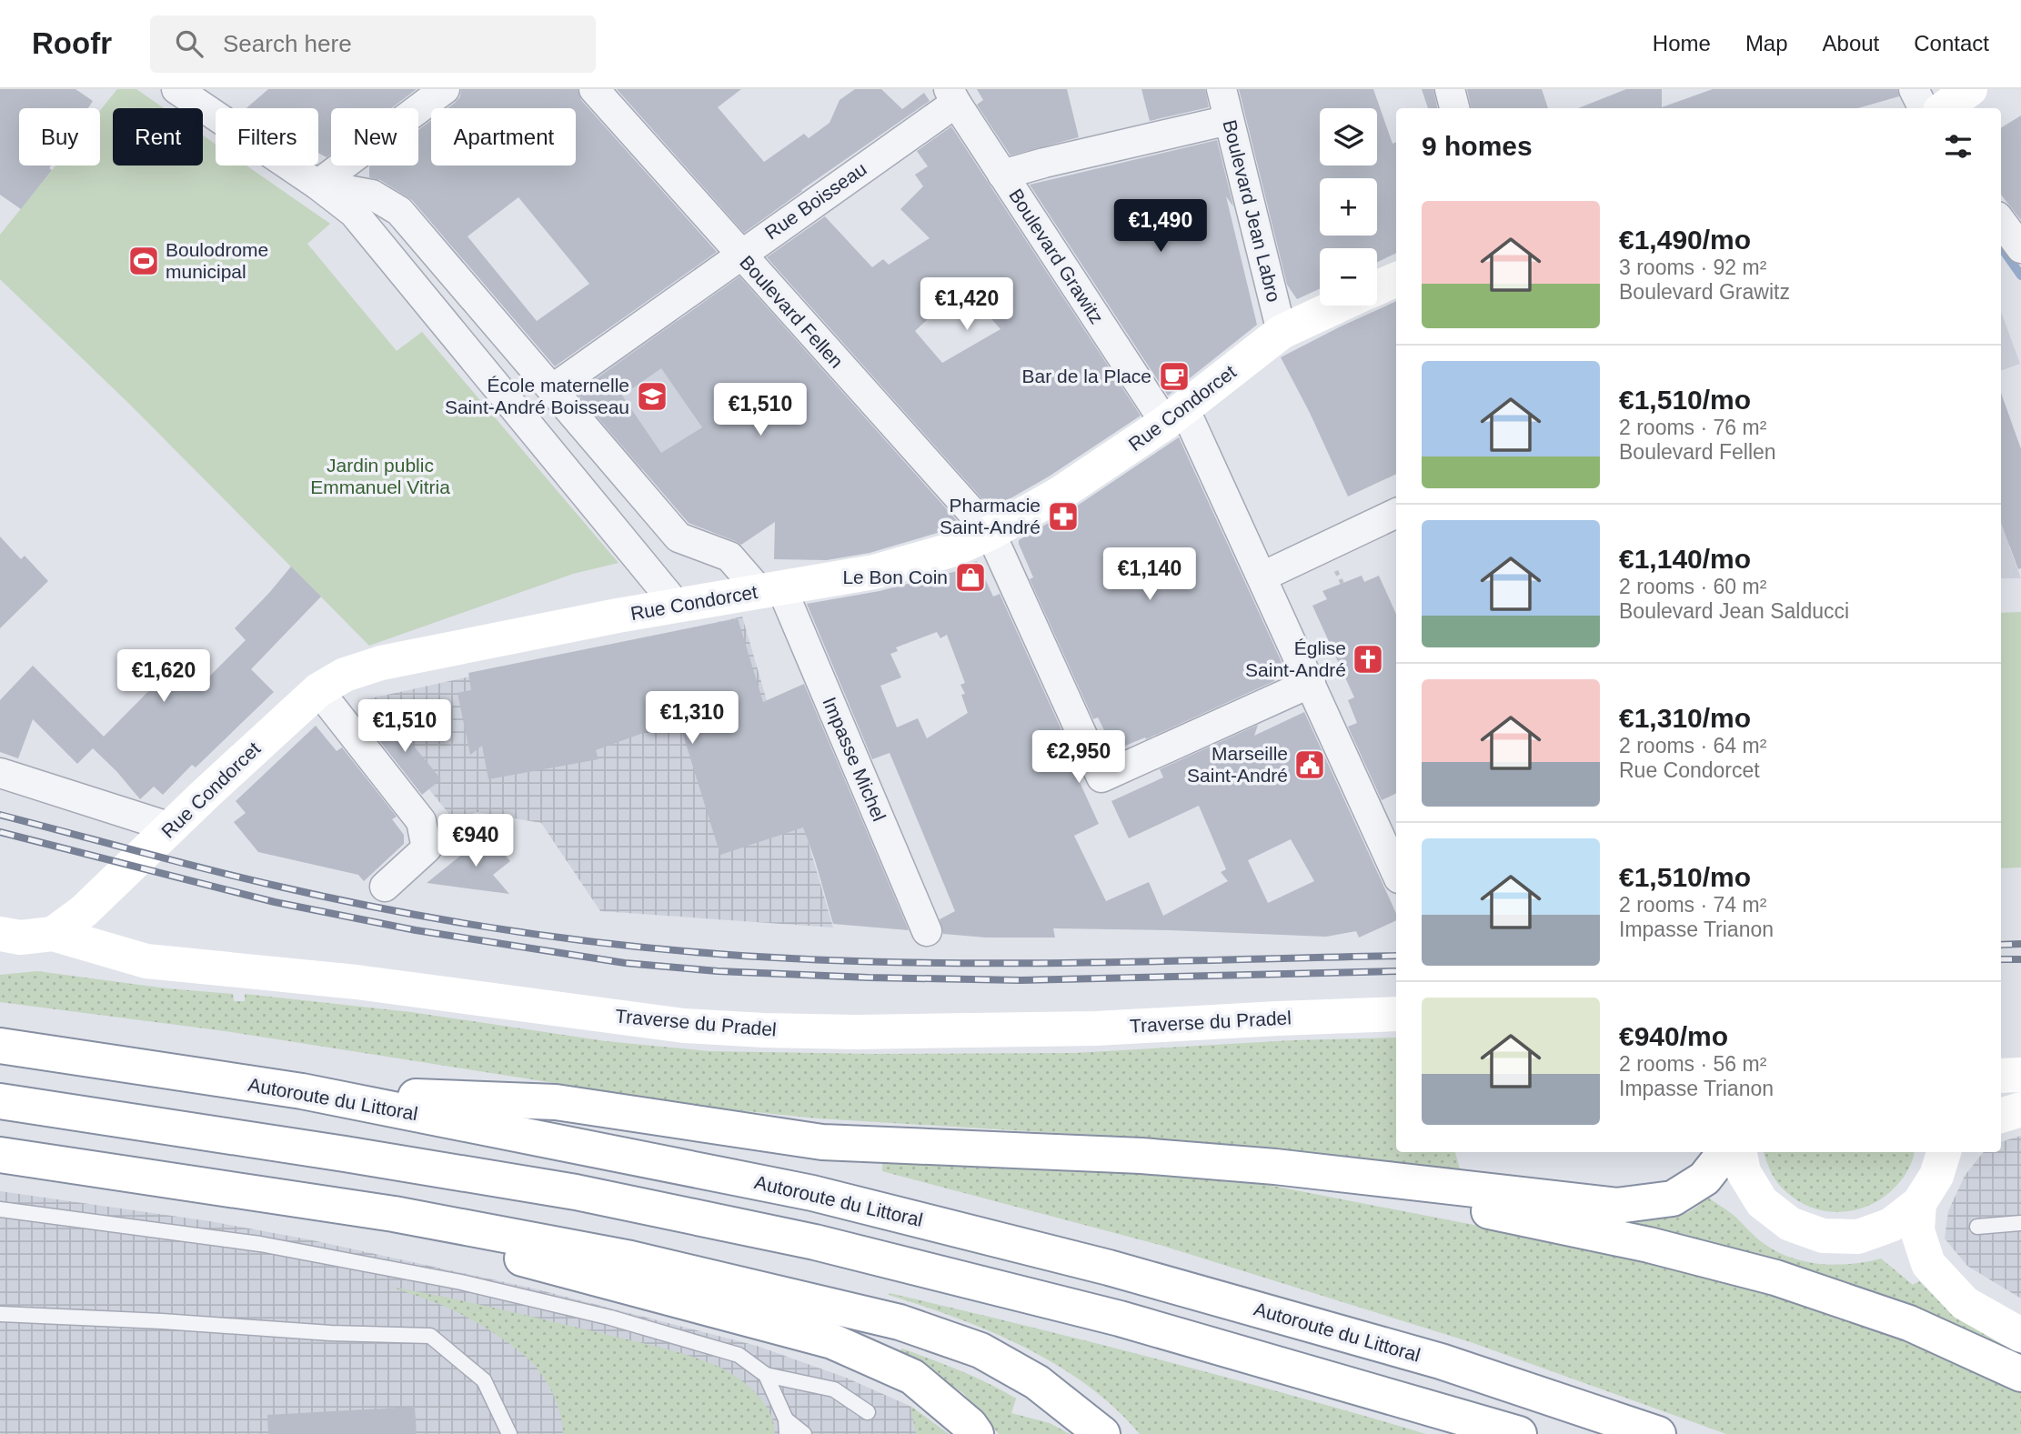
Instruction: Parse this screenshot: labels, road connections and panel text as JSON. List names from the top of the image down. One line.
{"streets":{"main road":["Rue Condorcet","Traverse du Pradel","Autoroute du Littoral"],"street":["Rue Boisseau","Boulevard Jean Labro","Boulevard Grawitz","Boulevard Fellen","Impasse Michel"]},"crossings":[["Rue Boisseau","Boulevard Grawitz"],["Rue Boisseau","Boulevard Fellen"],["Rue Boisseau","Impasse Michel"],["Boulevard Jean Labro","Rue Condorcet"],["Boulevard Grawitz","Boulevard Fellen"],["Boulevard Grawitz","Rue Condorcet"],["Boulevard Fellen","Rue Condorcet"],["Rue Condorcet","Impasse Michel"],["Rue Condorcet","Traverse du Pradel"]],"parks":["Jardin public Emmanuel Vitria"],"places":{"sports":["Boulodrome municipal"],"cafe":["Bar de la Place"],"school or university":["École maternelle Saint-André Boisseau"],"pharmacy":["Pharmacie Saint-André"],"shop":["Le Bon Coin"],"church":["Église Saint-André"],"public building":["Marseille Saint-André"]},"page":{"header":"Roofr","search":"Search here","nav":["Home","Map","About","Contact"],"map_buttons":["+","−"],"chip":["Buy","Rent","Filters","New","Apartment"],"heading":"9 homes","list":[{"name":"€1,490/mo","note":"3 rooms · 92 m² · Boulevard Grawitz"},{"name":"€1,510/mo","note":"2 rooms · 76 m² · Boulevard Fellen"},{"name":"€1,140/mo","note":"2 rooms · 60 m² · Boulevard Jean Salducci"},{"name":"€1,310/mo","note":"2 rooms · 64 m² · Rue Condorcet"},{"name":"€1,510/mo","note":"2 rooms · 74 m² · Impasse Trianon"},{"name":"€940/mo","note":"2 rooms · 56 m² · Impasse Trianon"}],"price":["€1,490","€1,420","€1,510","€1,140","€1,620","€1,310","€1,510","€2,950","€940"]}}
